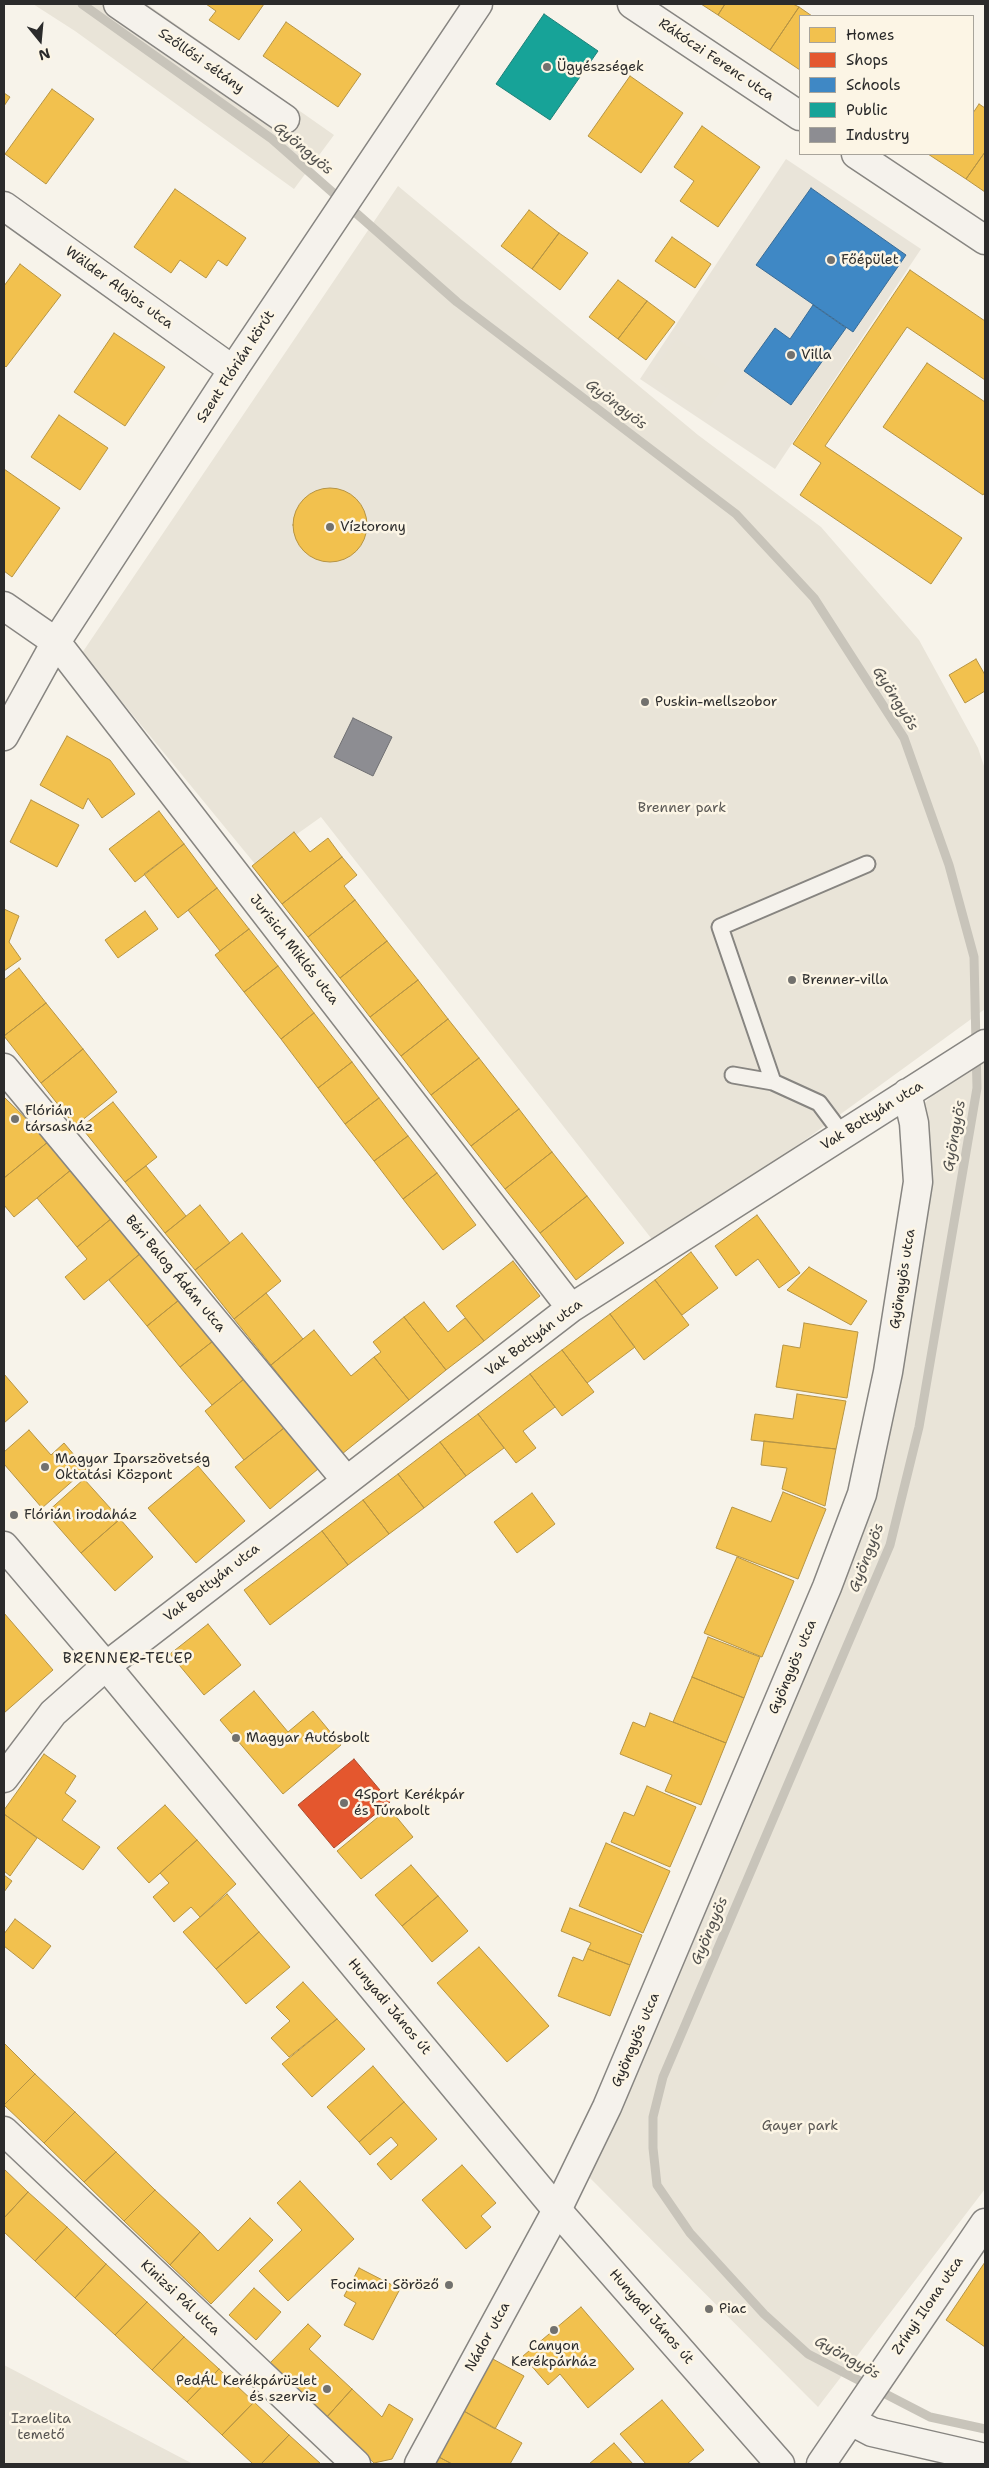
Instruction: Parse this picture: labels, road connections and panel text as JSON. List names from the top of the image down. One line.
{"streets":{"street":["Rákóczi Ferenc utca","Szőllősi sétány","Wälder Alajos utca","Szent Flórián körút","Jurisich Miklós utca","Vak Bottyán utca","Béri Balog Ádám utca","Gyöngyös utca","Hunyadi János út","Kinizsi Pál utca","Zrínyi Ilona utca","Nádor utca"]},"crossings":[["Wälder Alajos utca","Szent Flórián körút"],["Szent Flórián körút","Jurisich Miklós utca"],["Jurisich Miklós utca","Vak Bottyán utca"],["Vak Bottyán utca","Béri Balog Ádám utca"],["Vak Bottyán utca","Gyöngyös utca"],["Vak Bottyán utca","Hunyadi János út"],["Gyöngyös utca","Hunyadi János út"],["Gyöngyös utca","Nádor utca"],["Hunyadi János út","Nádor utca"]],"districts":["BRENNER-TELEP"],"water":["Gyöngyös"],"parks":["Brenner park","Gayer park","Izraelita temető"],"places":["Ügyészségek","Főépület","Villa","Víztorony","Puskin-mellszobor","Brenner-villa","Flórián társasház","Magyar Iparszövetség Oktatási Központ","Flórián irodaház","Magyar Autósbolt","4Sport Kerékpár és Túrabolt","Focimaci Söröző","Piac","Canyon Kerékpárház","PedÁL Kerékpárüzlet és szerviz"],"legend":["Homes","Shops","Schools","Public","Industry"],"north":"bottom"}
